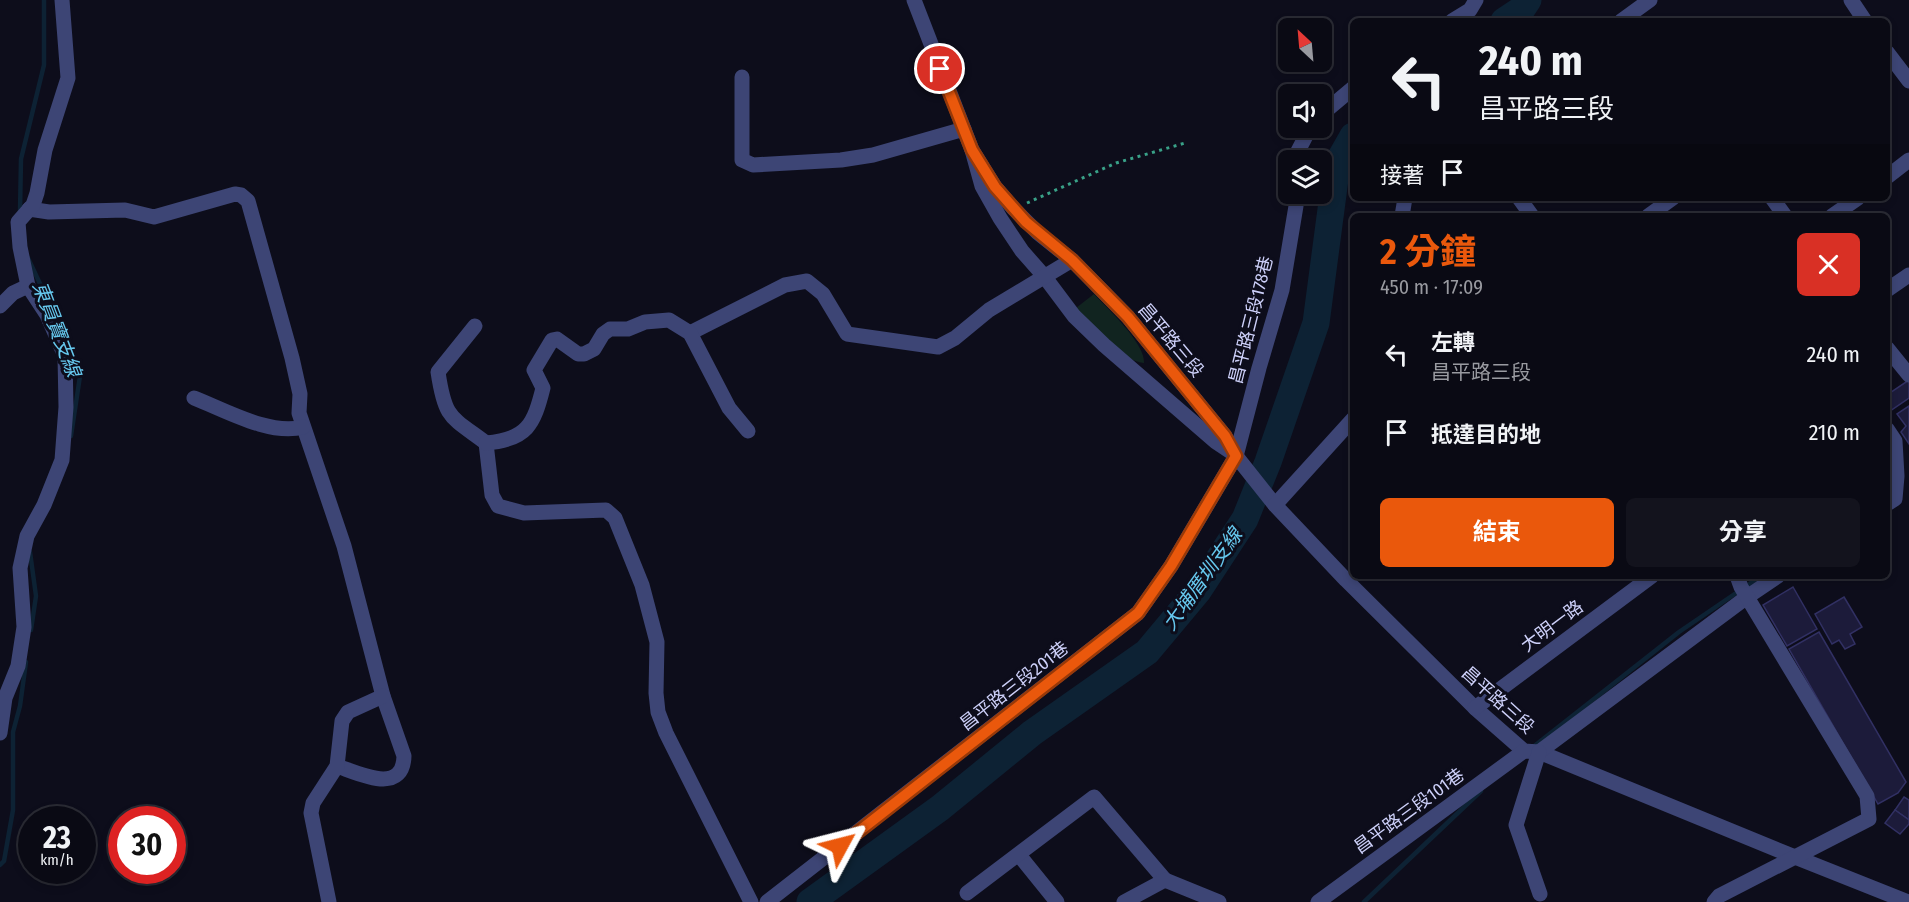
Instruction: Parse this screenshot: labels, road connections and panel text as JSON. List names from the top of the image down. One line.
{"streets":{"street":["昌平路三段178巷","昌平路三段","大明一路","昌平路三段201巷","昌平路三段101巷"]},"crossings":[["昌平路三段178巷","昌平路三段"],["昌平路三段178巷","昌平路三段201巷"],["昌平路三段","大明一路"],["昌平路三段","昌平路三段201巷"],["昌平路三段","昌平路三段101巷"]],"water":["東員寶支線","大埔厝圳支線"],"north":"top left","page":{"turn":["240 m","昌平路三段"],"then":"接著","heading":["2 分鐘","450 m · 17:09"],"list":[{"name":"左轉","note":"昌平路三段","value":"240 m"},{"name":"抵達目的地","value":"210 m"}],"buttons":["結束","分享"],"speed":"23 km/h","limit":"30"}}
